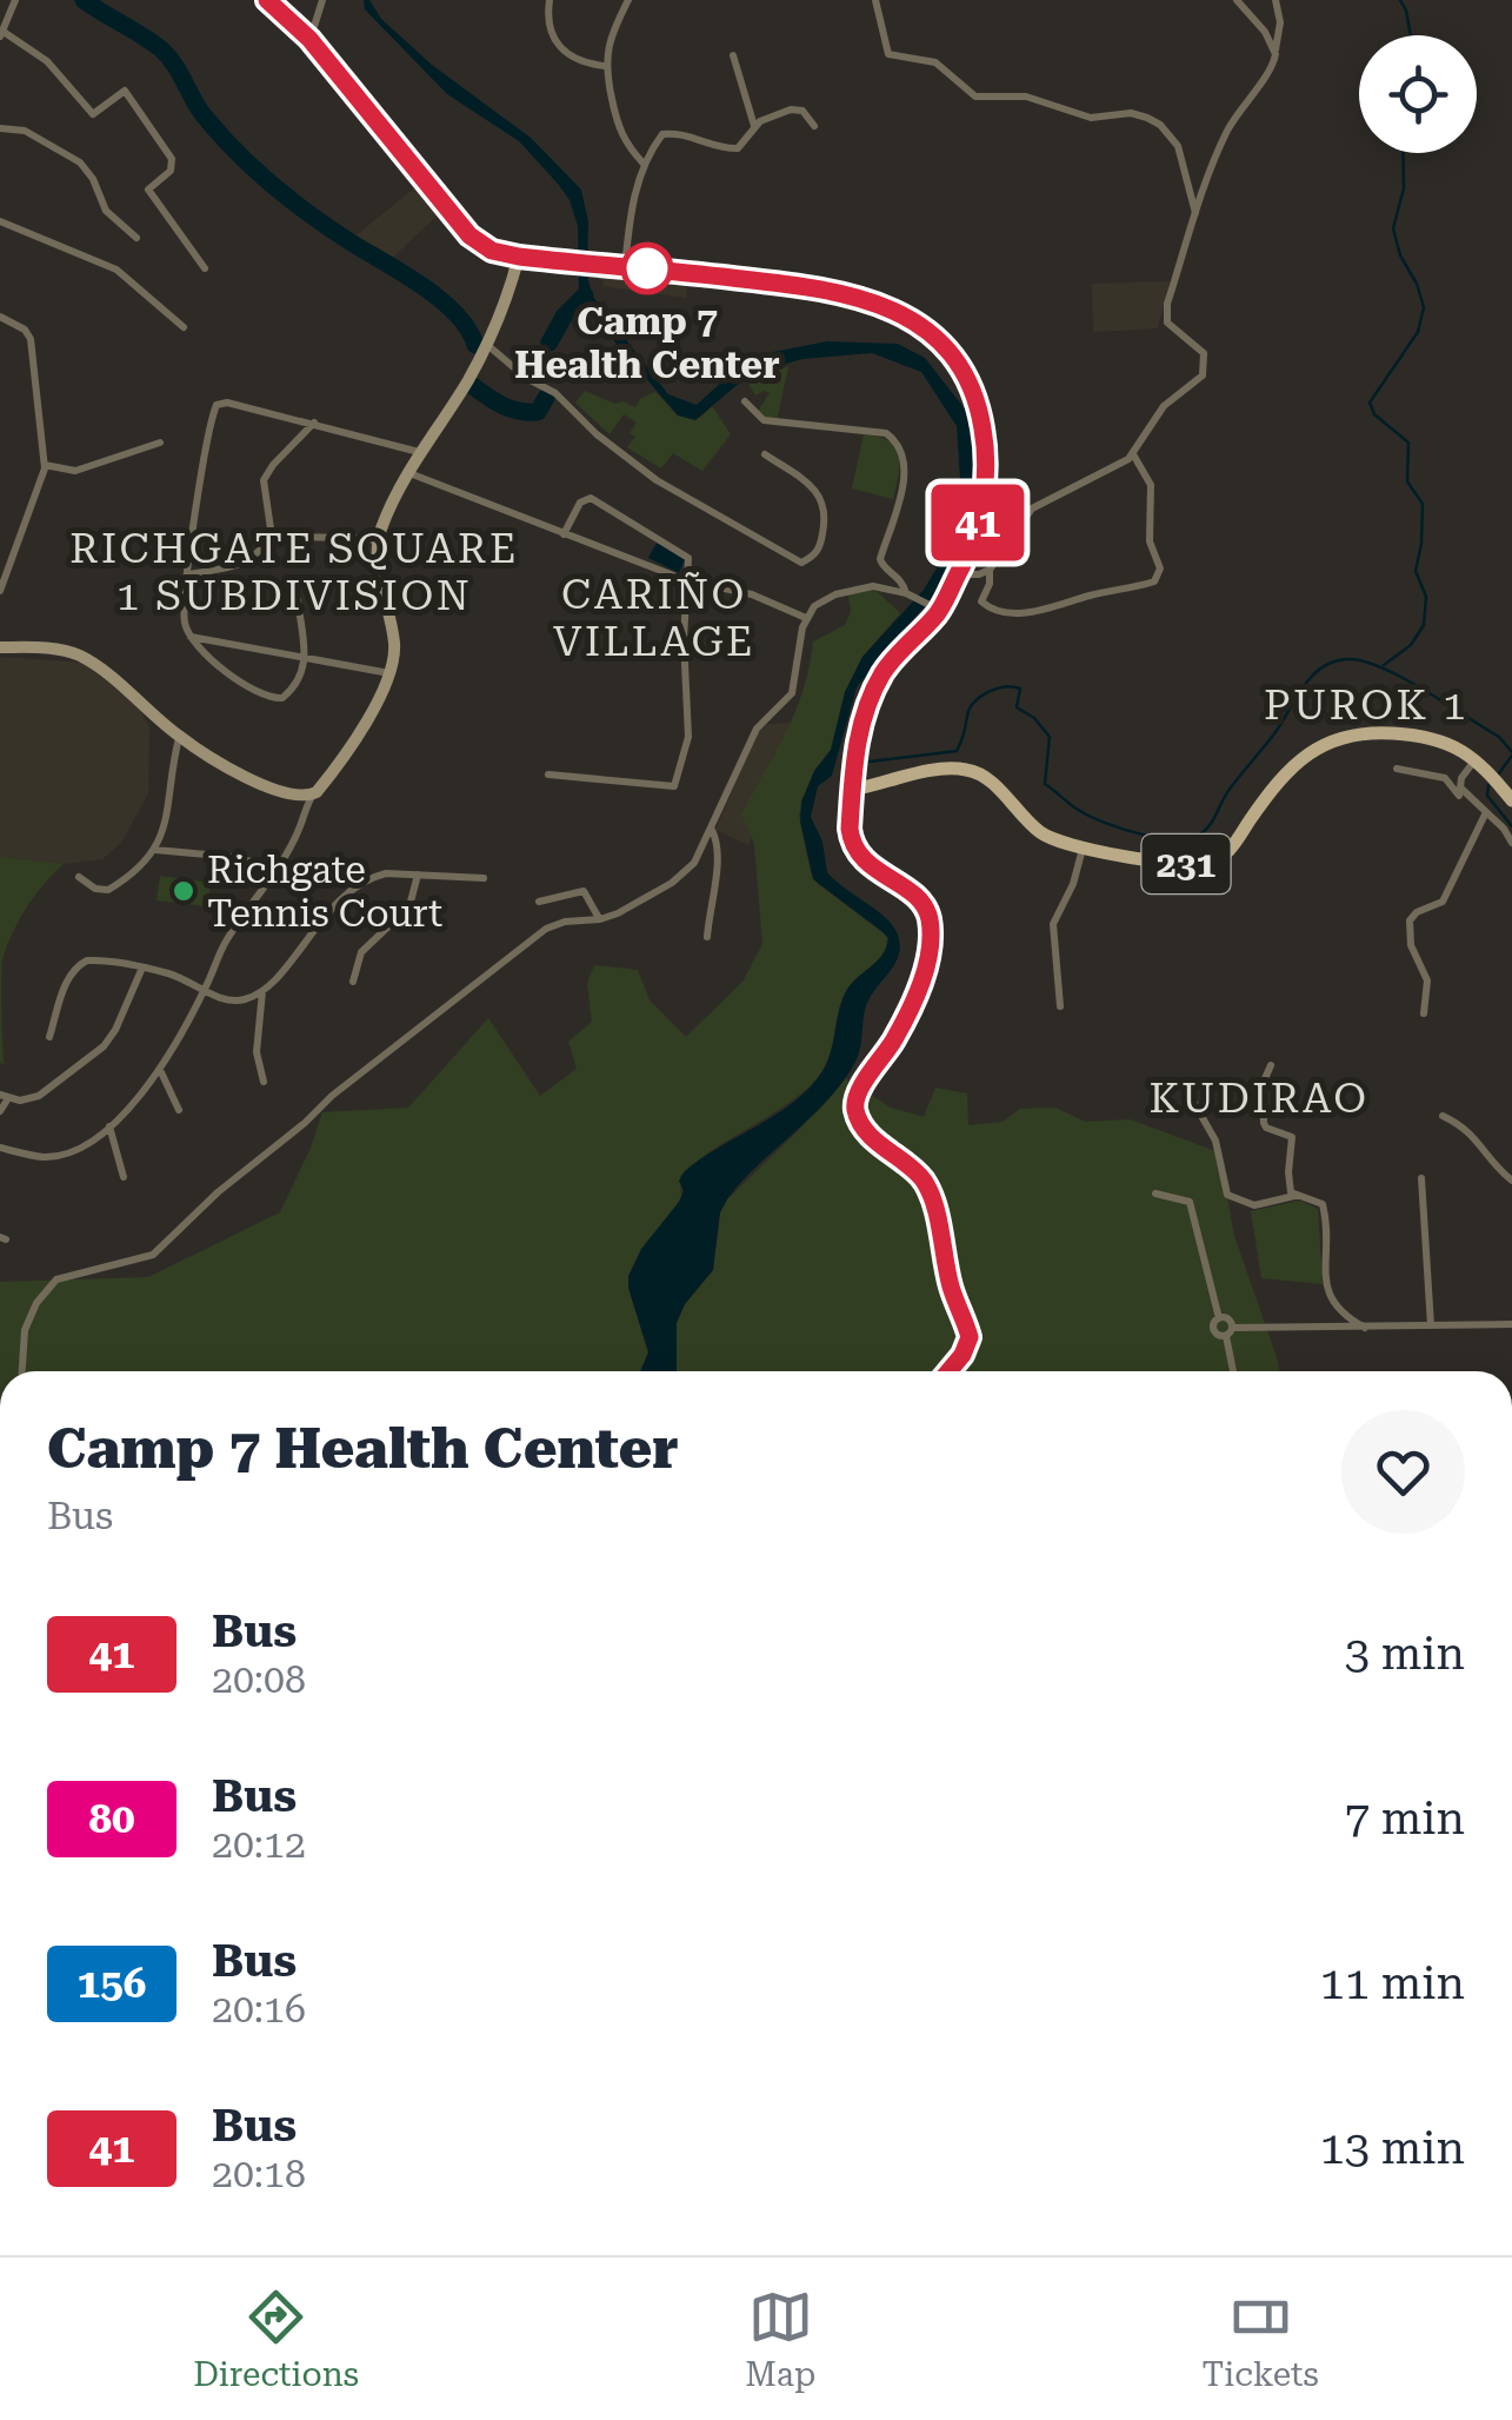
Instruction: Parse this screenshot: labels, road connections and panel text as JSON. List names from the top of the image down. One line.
{"streets":{"main road":["231"]},"districts":["RICHGATE SQUARE 1 SUBDIVISION","CARIÑO VILLAGE","PUROK 1","KUDIRAO"],"places":["Camp 7 Health Center","Richgate Tennis Court"],"lines":["bus line 41"],"page":{"on_map":"41","heading":["Camp 7 Health Center","Bus"],"list":[{"mark":"41","name":"Bus","note":"20:08","value":"3 min"},{"mark":"80","name":"Bus","note":"20:12","value":"7 min"},{"mark":"156","name":"Bus","note":"20:16","value":"11 min"},{"mark":"41","name":"Bus","note":"20:18","value":"13 min"}],"tabs":["Directions","Map","Tickets"]}}
